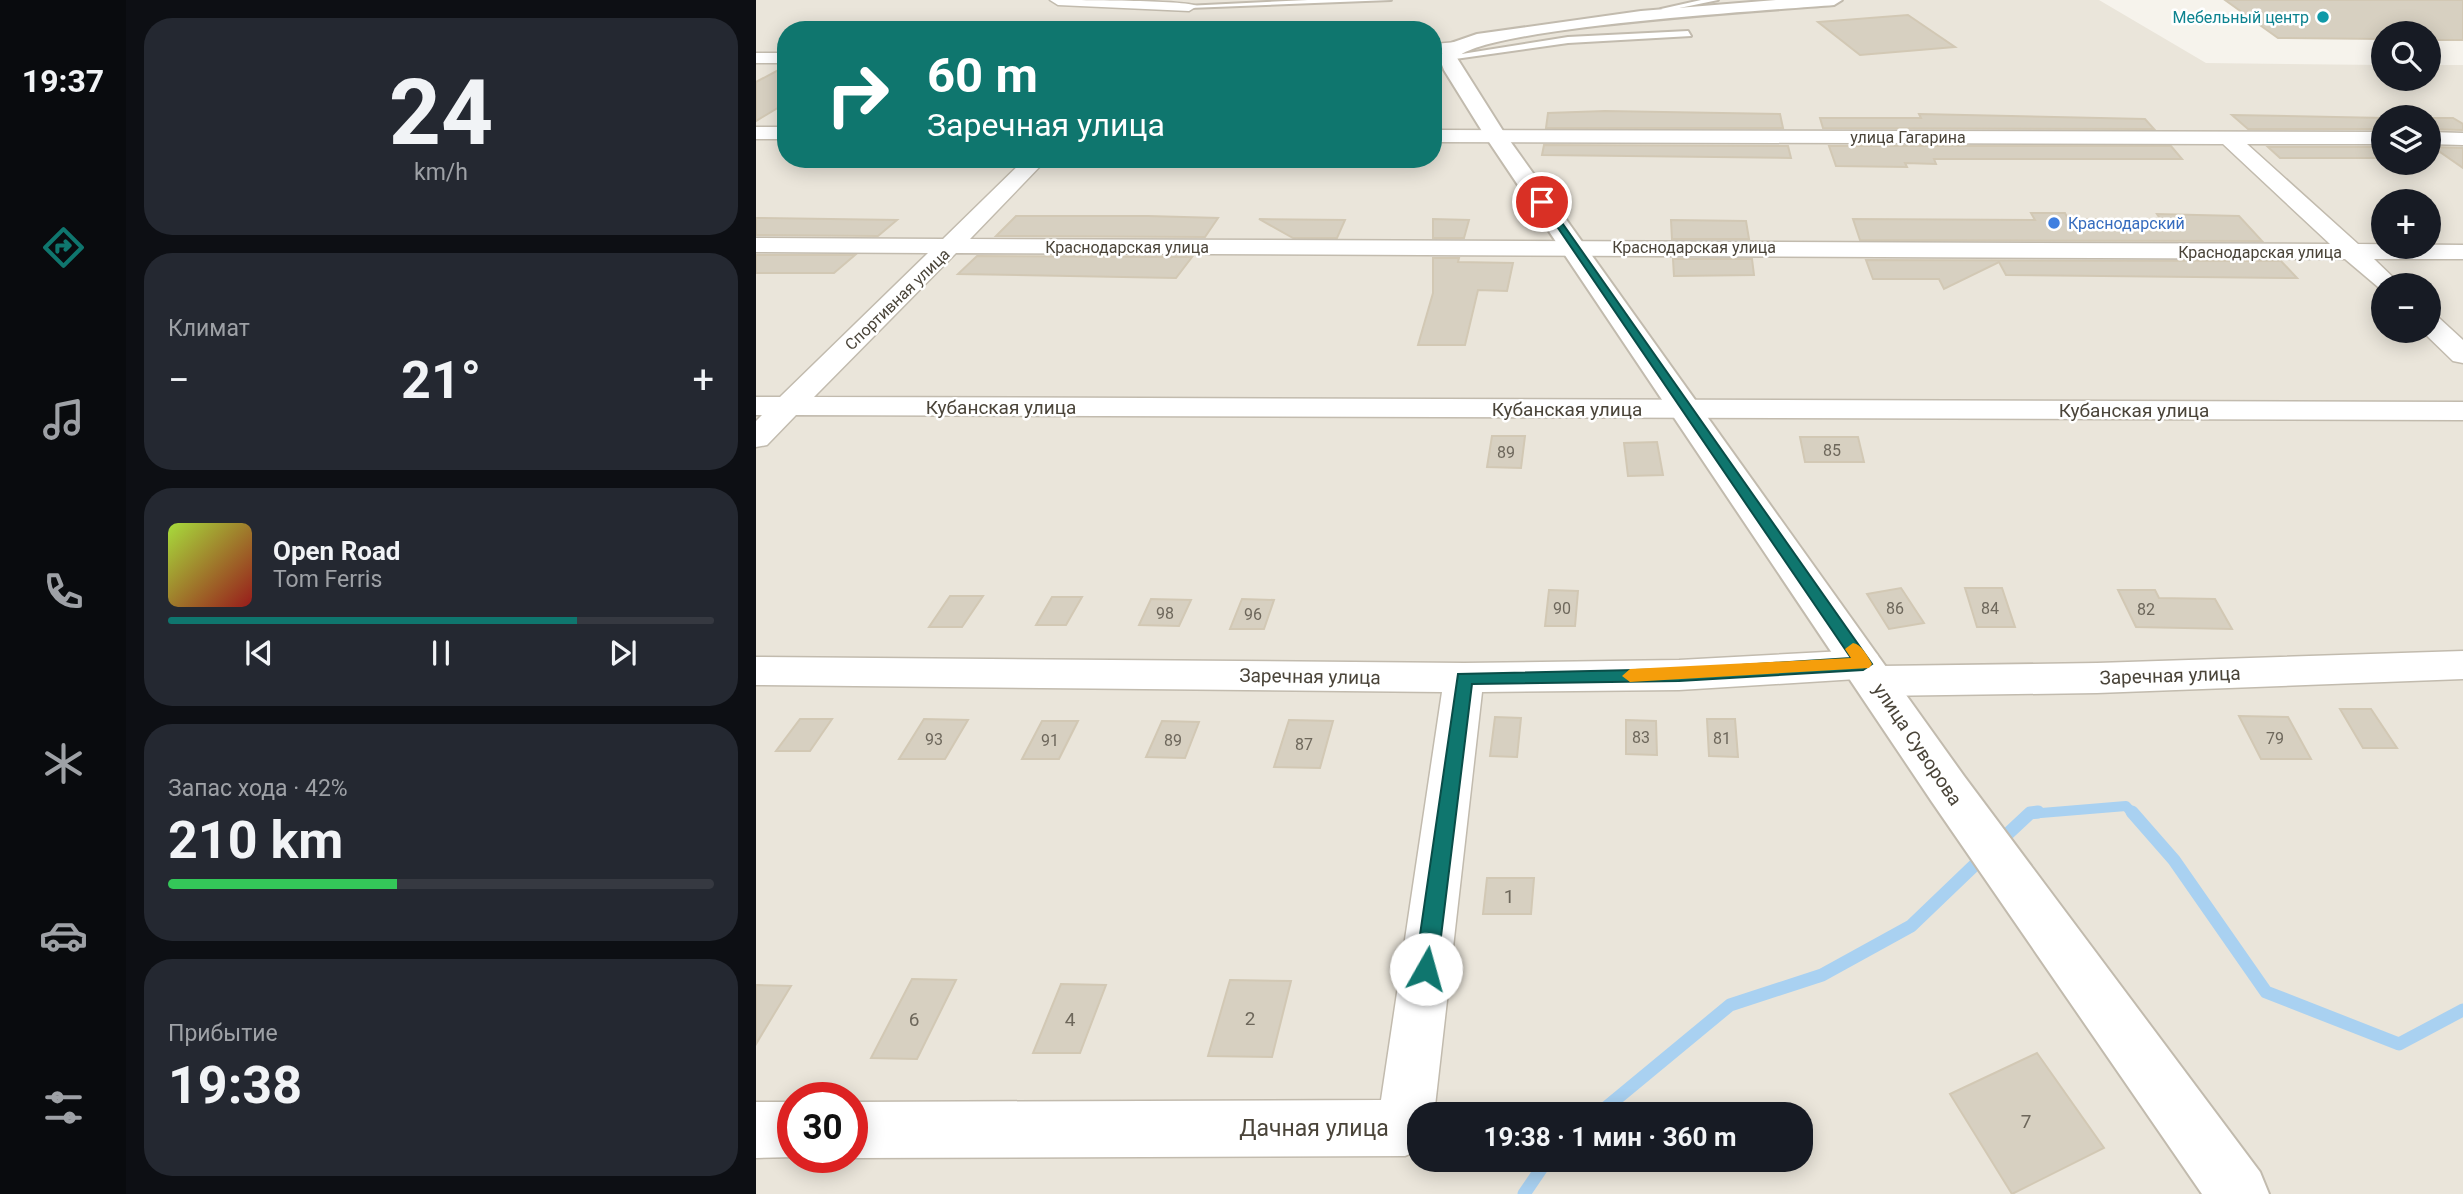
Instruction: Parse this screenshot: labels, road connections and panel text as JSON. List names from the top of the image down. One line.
{"streets":{"street":["улица Гагарина","Краснодарская улица","Спортивная улица","Кубанская улица","Заречная улица","улица Суворова","Дачная улица"]},"crossings":[["улица Гагарина","улица Суворова"],["Краснодарская улица","Спортивная улица"],["Краснодарская улица","улица Суворова"],["Спортивная улица","Кубанская улица"],["Кубанская улица","улица Суворова"],["Заречная улица","улица Суворова"],["Заречная улица","Дачная улица"]],"places":["Мебельный центр","Краснодарский"],"house_numbers":["85","89","90","86","84","82","98","96","83","81","79","93","91","89","87","1","2","6","4","7"],"page":{"tabs":"19:37","tile":[["24","km/h"],"Климат",["Запас хода · 42%","210 km"],["Прибытие","19:38"]],"map_buttons":["+","−"],"turn":["60 m","Заречная улица"],"heat":["−","21°","+"],"song":["Open Road","Tom Ferris"],"limit":"30","trip":"19:38 · 1 мин · 360 m"}}
